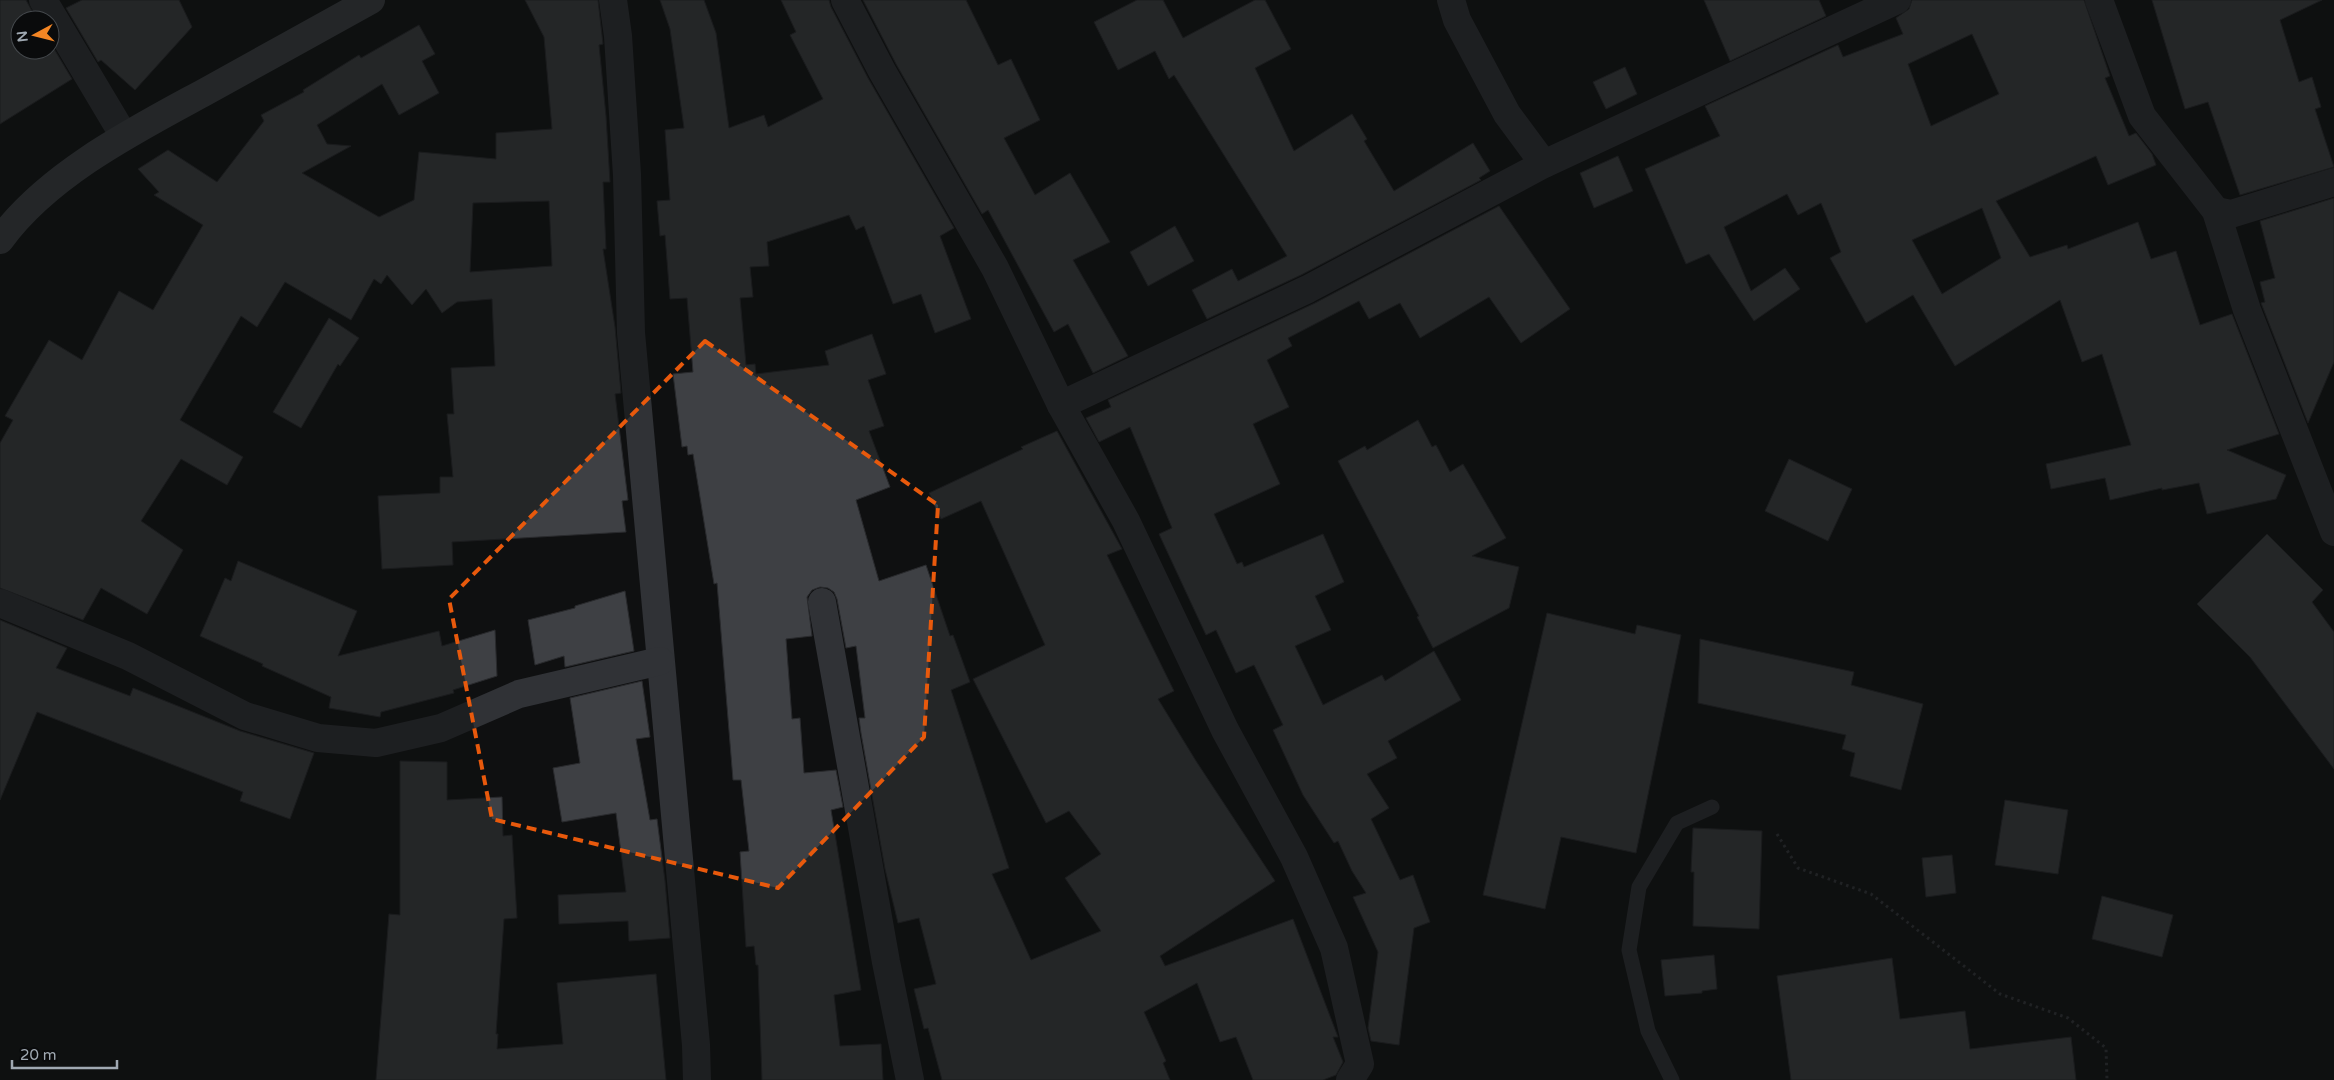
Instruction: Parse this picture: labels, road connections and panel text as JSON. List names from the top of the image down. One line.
{"scale_bar":"20 m","north":"left"}
